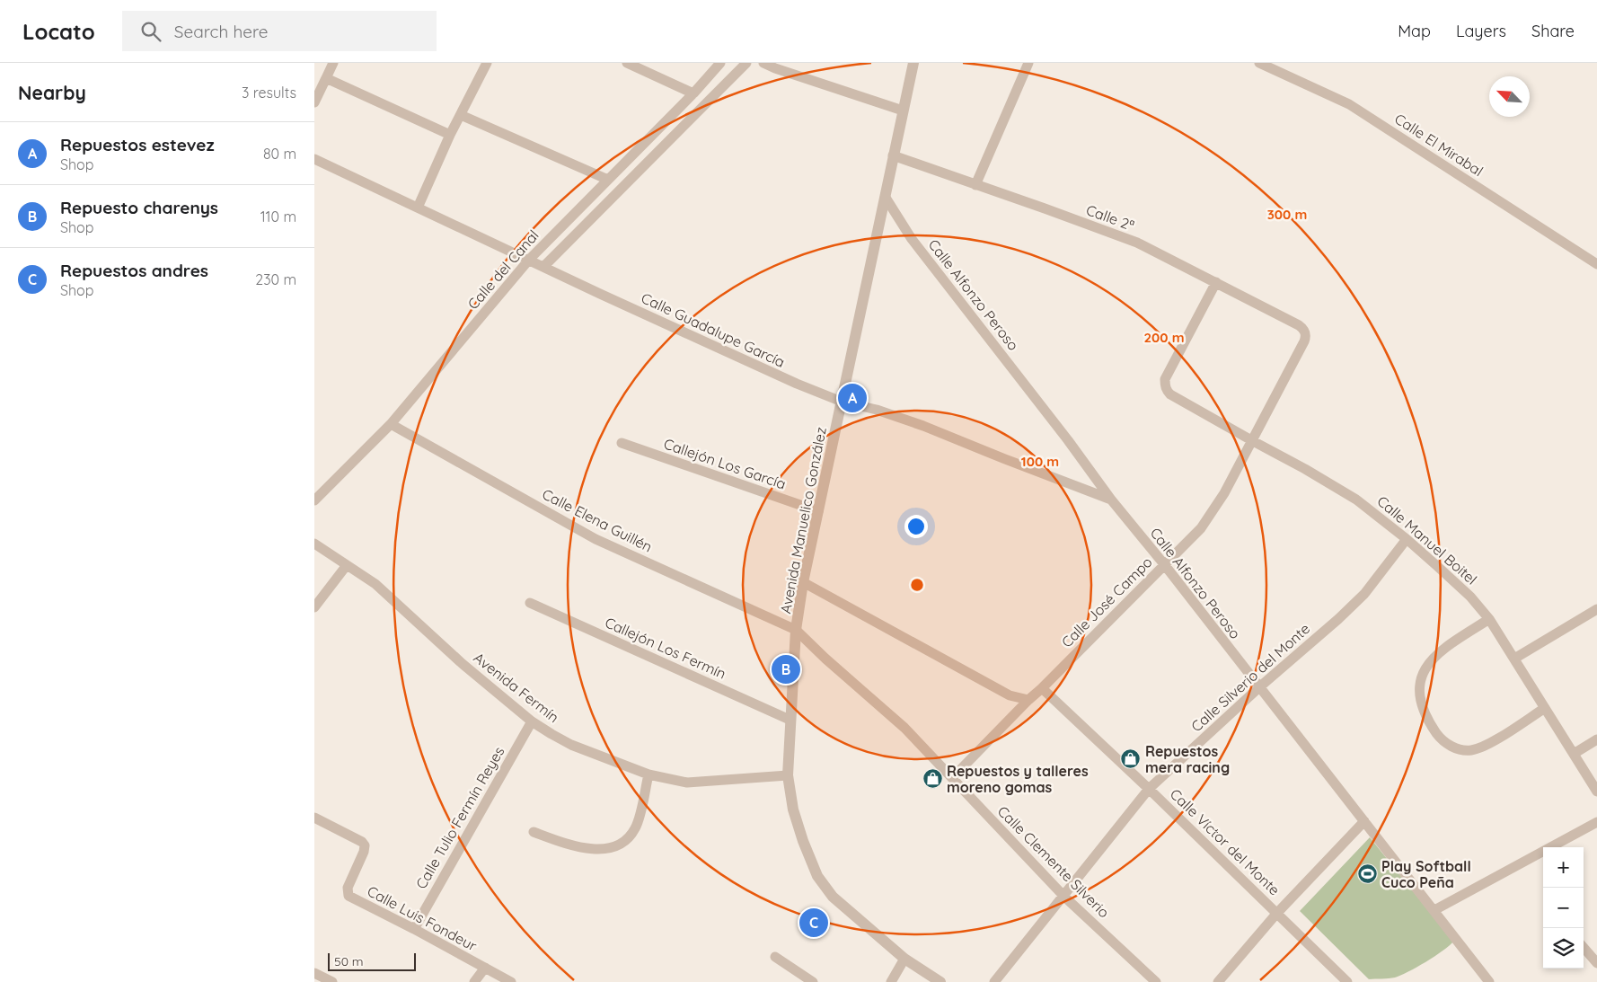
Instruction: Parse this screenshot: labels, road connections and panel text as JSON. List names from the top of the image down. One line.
{"streets":{"street":["Calle El Mirabal","Calle 2ª","Calle del Canal","Calle Alfonzo Peroso","Calle Guadalupe García","Callejón Los García","Calle Elena Guillén","Avenida Manuelico González","Calle Manuel Boitel","Calle José Campo","Callejón Los Fermín","Calle Silverio del Monte","Avenida Fermín","Calle Tulio Fermín Reyes","Calle Víctor del Monte","Calle Clemente Silverio","Calle Luis Fondeur"]},"crossings":[["Calle 2ª","Avenida Manuelico González"],["Calle 2ª","Calle Manuel Boitel"],["Calle 2ª","Calle José Campo"],["Calle del Canal","Calle Guadalupe García"],["Calle del Canal","Calle Elena Guillén"],["Calle Alfonzo Peroso","Calle Guadalupe García"],["Calle Alfonzo Peroso","Avenida Manuelico González"],["Calle Alfonzo Peroso","Calle José Campo"],["Calle Alfonzo Peroso","Calle Silverio del Monte"],["Calle Guadalupe García","Avenida Manuelico González"],["Callejón Los García","Avenida Manuelico González"],["Calle Elena Guillén","Avenida Manuelico González"],["Calle Elena Guillén","Calle Clemente Silverio"],["Avenida Manuelico González","Callejón Los Fermín"],["Avenida Manuelico González","Avenida Fermín"],["Avenida Manuelico González","Calle Clemente Silverio"],["Calle Manuel Boitel","Calle José Campo"],["Calle Manuel Boitel","Calle Silverio del Monte"],["Calle José Campo","Calle Víctor del Monte"],["Calle José Campo","Calle Clemente Silverio"],["Calle Silverio del Monte","Calle Víctor del Monte"],["Calle Silverio del Monte","Calle Clemente Silverio"],["Avenida Fermín","Calle Tulio Fermín Reyes"],["Calle Tulio Fermín Reyes","Calle Luis Fondeur"]],"places":{"shop":["Repuestos mera racing","Repuestos y talleres moreno gomas"],"sports":["Play Softball Cuco Peña"]},"scale_bar":"50 m","north":"top left","page":{"header":"Locato","search":"Search here","nav":["Map","Layers","Share"],"heading":["Nearby","3 results"],"list":[{"mark":"A","name":"Repuestos estevez","note":"Shop","value":"80 m"},{"mark":"B","name":"Repuesto charenys","note":"Shop","value":"110 m"},{"mark":"C","name":"Repuestos andres","note":"Shop","value":"230 m"}],"pins":["A","B","C"],"map_buttons":["+","−"],"scale":"50 m"},"rings":["300 m","200 m","100 m"]}
